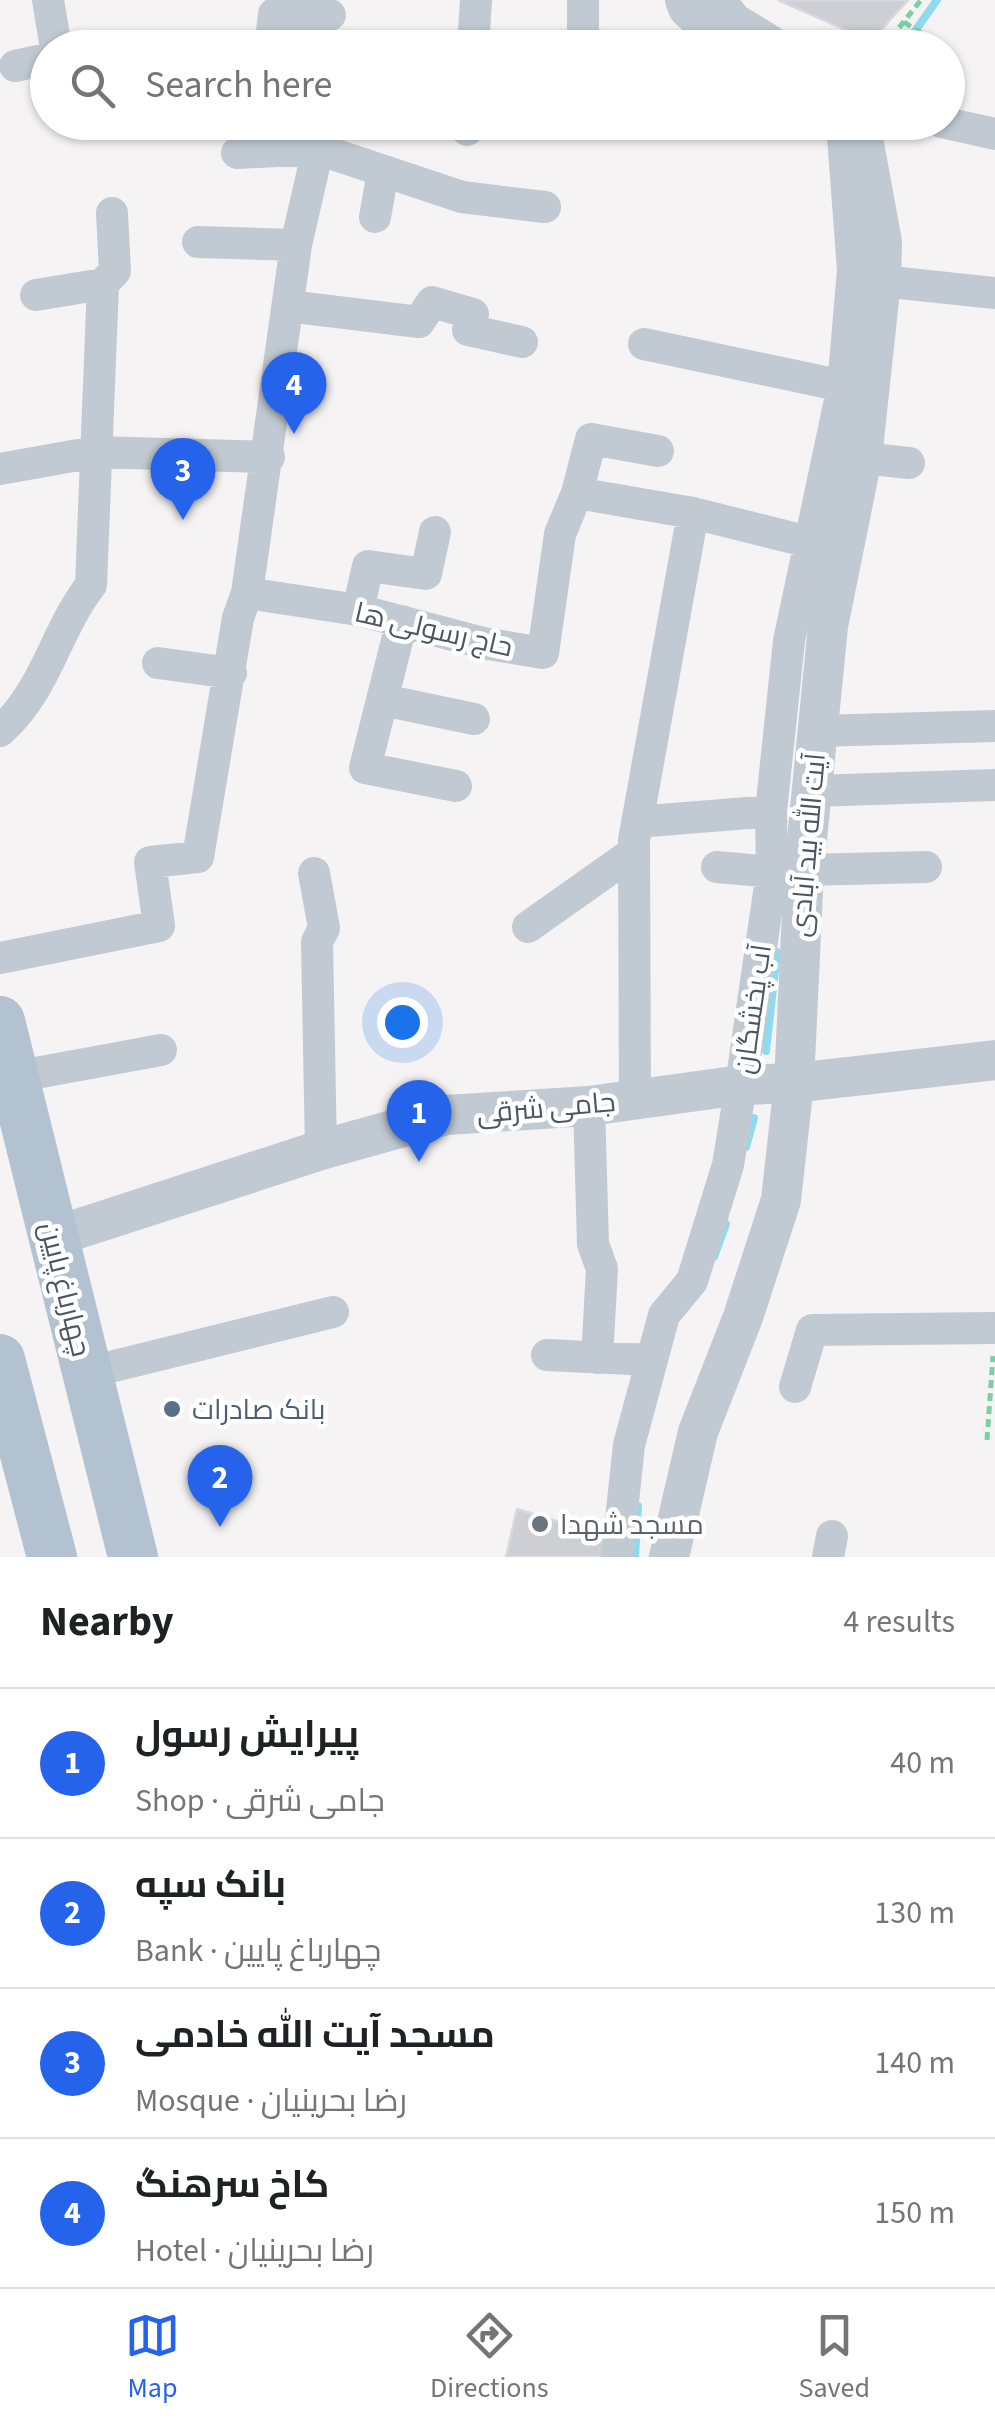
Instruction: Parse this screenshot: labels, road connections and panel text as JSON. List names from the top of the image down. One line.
{"streets":{"main road":["چهارباغ پایین"],"street":["حاج رسولی ها","آیت الله بید آبادی","آب پخشگان","جامی شرقی"]},"crossings":[["آیت الله بید آبادی","آب پخشگان"],["آیت الله بید آبادی","جامی شرقی"],["آب پخشگان","جامی شرقی"],["جامی شرقی","چهارباغ پایین"]],"places":["بانک صادرات","مسجد شهدا"],"page":{"search":"Search here","pins":["4","3","1","2"],"heading":["Nearby","4 results"],"list":[{"mark":"1","name":"پیرایش رسول","note":"Shop · جامی شرقی","value":"40 m"},{"mark":"2","name":"بانک سپه","note":"Bank · چهارباغ پایین","value":"130 m"},{"mark":"3","name":"مسجد آیت الله خادمی","note":"Mosque · رضا بحرینیان","value":"140 m"},{"mark":"4","name":"کاخ سرهنگ","note":"Hotel · رضا بحرینیان","value":"150 m"}],"nav":["Map","Directions","Saved"]}}
